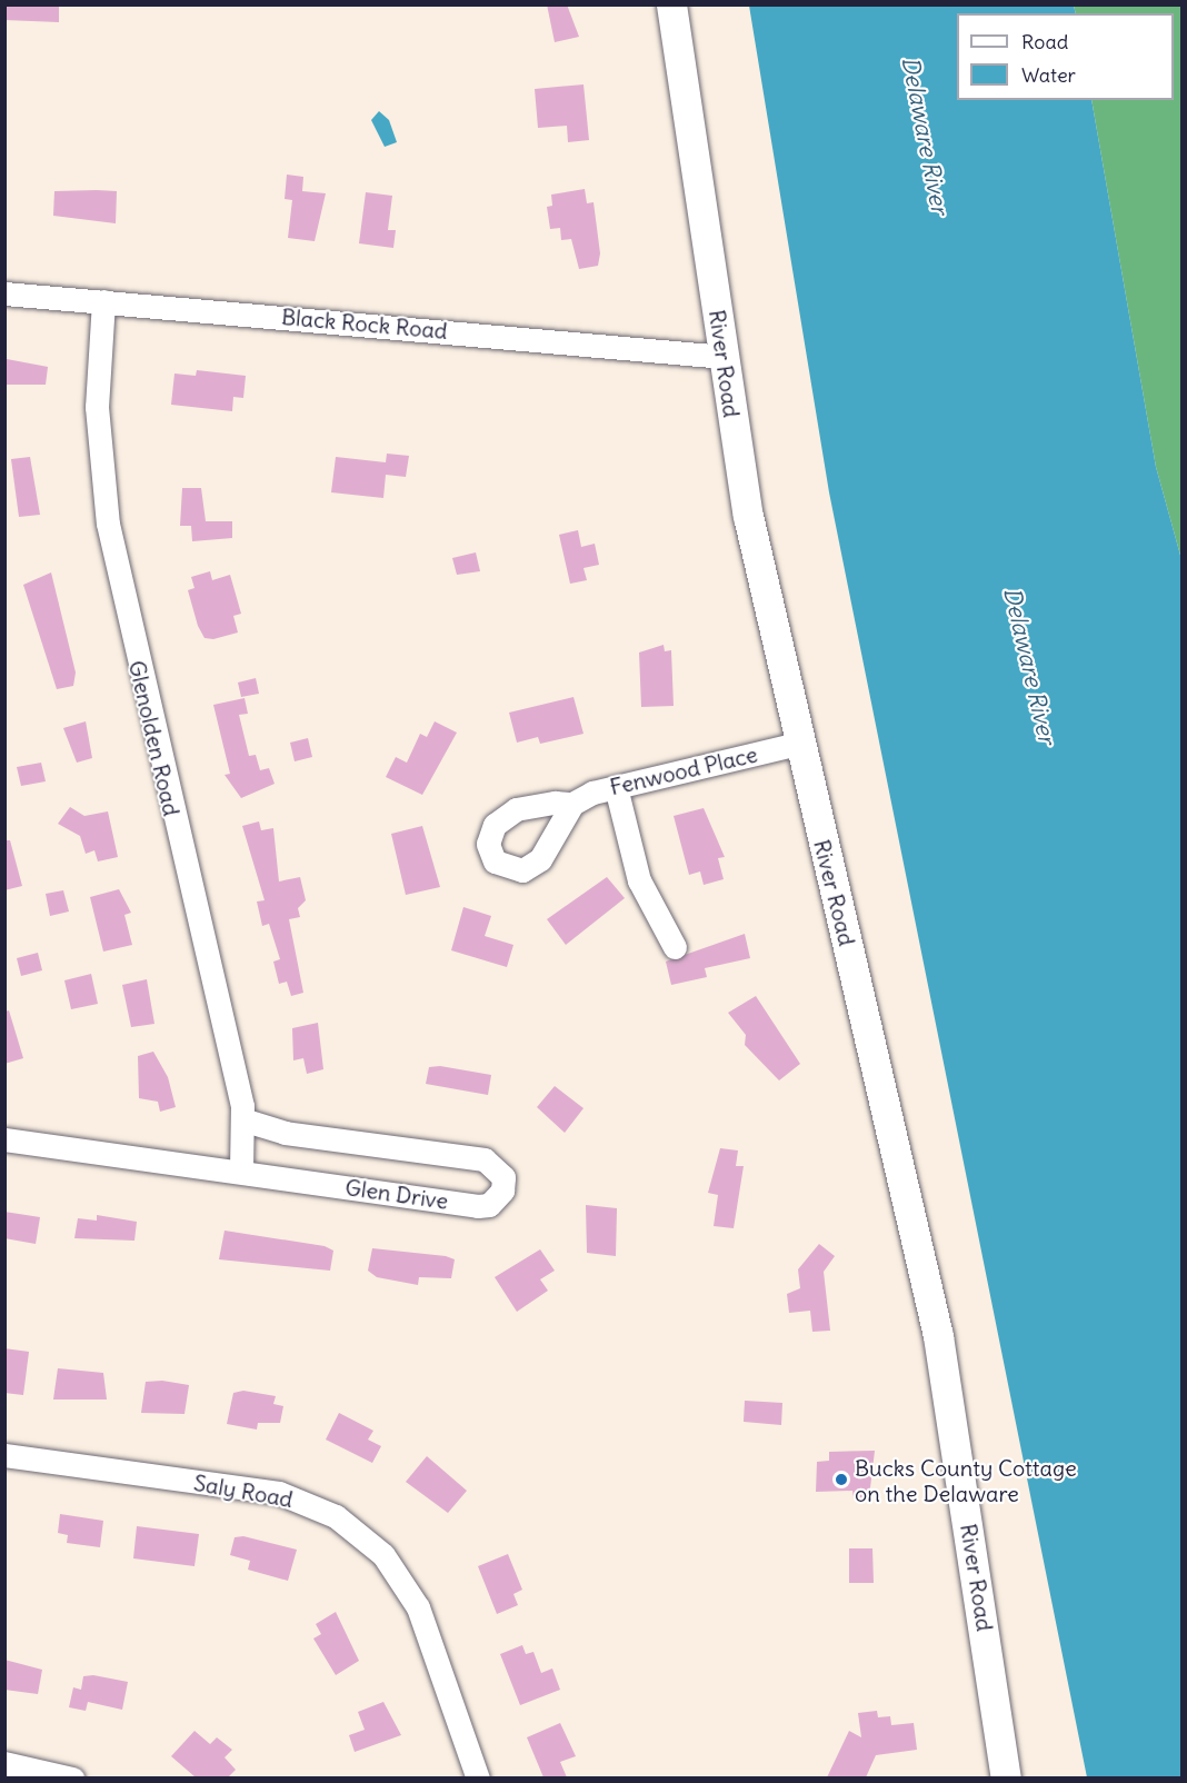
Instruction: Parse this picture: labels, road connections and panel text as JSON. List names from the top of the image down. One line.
{"streets":{"main road":["River Road"],"street":["Black Rock Road","Glenolden Road","Fenwood Place","Glen Drive","Saly Road"]},"crossings":[["Black Rock Road","River Road"],["Black Rock Road","Glenolden Road"],["River Road","Fenwood Place"],["Glenolden Road","Glen Drive"]],"water":["Delaware River"],"places":["Bucks County Cottage on the Delaware"],"legend":["Road","Water"]}
